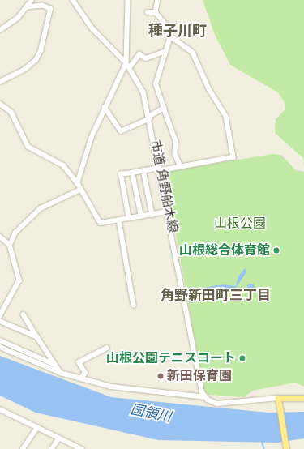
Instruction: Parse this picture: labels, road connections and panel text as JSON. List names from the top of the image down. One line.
{"streets":{"street":["市道 角野船木線"]},"districts":["種子川町","角野新田町三丁目"],"water":["国領川"],"parks":["山根公園"],"places":["山根総合体育館","山根公園テニスコート","新田保育園"]}
